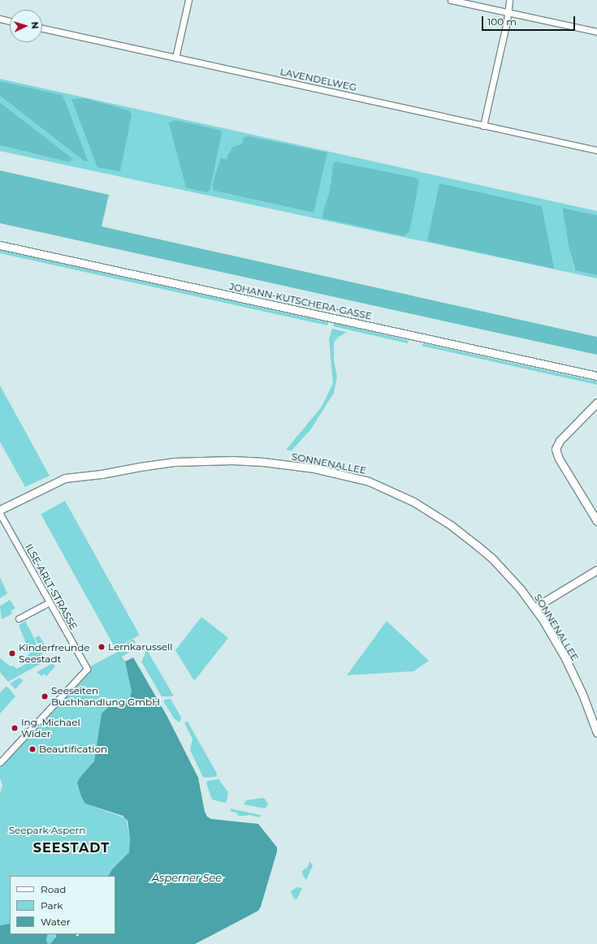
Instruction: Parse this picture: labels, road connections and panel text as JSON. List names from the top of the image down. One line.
{"streets":{"street":["LAVENDELWEG","JOHANN-KUTSCHERA-GASSE","SONNENALLEE","ILSE-ARLT-STRASSE"]},"districts":["SEESTADT"],"water":["Asperner See"],"parks":["Seepark Aspern"],"places":["Lernkarussell","Kinderfreunde Seestadt","Seeseiten Buchhandlung GmbH","Ing. Michael Wider","Beautification"],"legend":["Road","Park","Water"],"scale_bar":"100 m","north":"right"}
